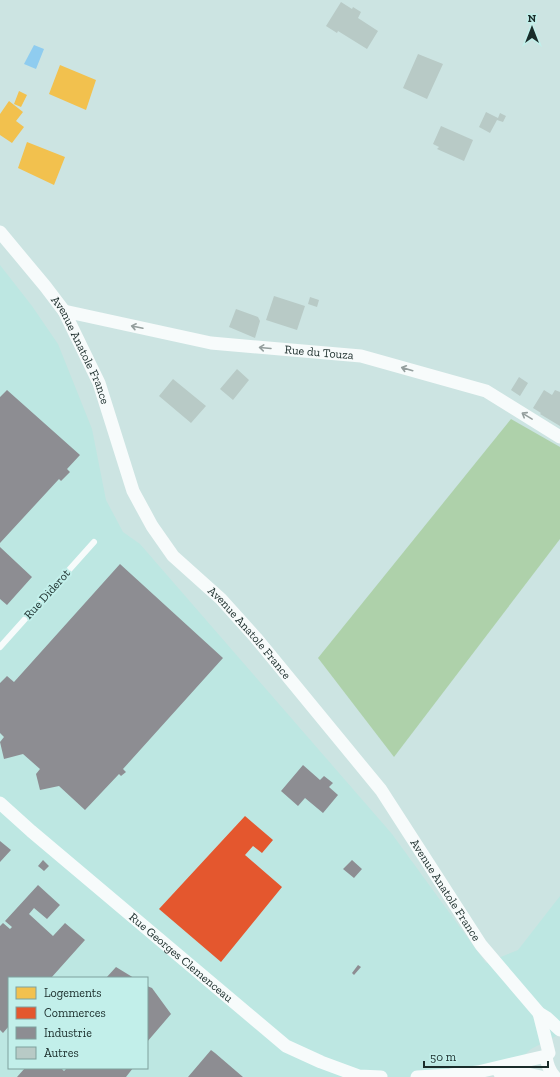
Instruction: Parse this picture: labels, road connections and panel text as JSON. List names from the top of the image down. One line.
{"streets":{"street":["Avenue Anatole France","Rue du Touza","Rue Georges Clemenceau"],"lane":["Rue Diderot"]},"crossings":[["Avenue Anatole France","Rue du Touza"]],"one_way":["Rue du Touza"],"legend":["Logements","Commerces","Industrie","Autres"],"scale_bar":"50 m","north":"top"}
